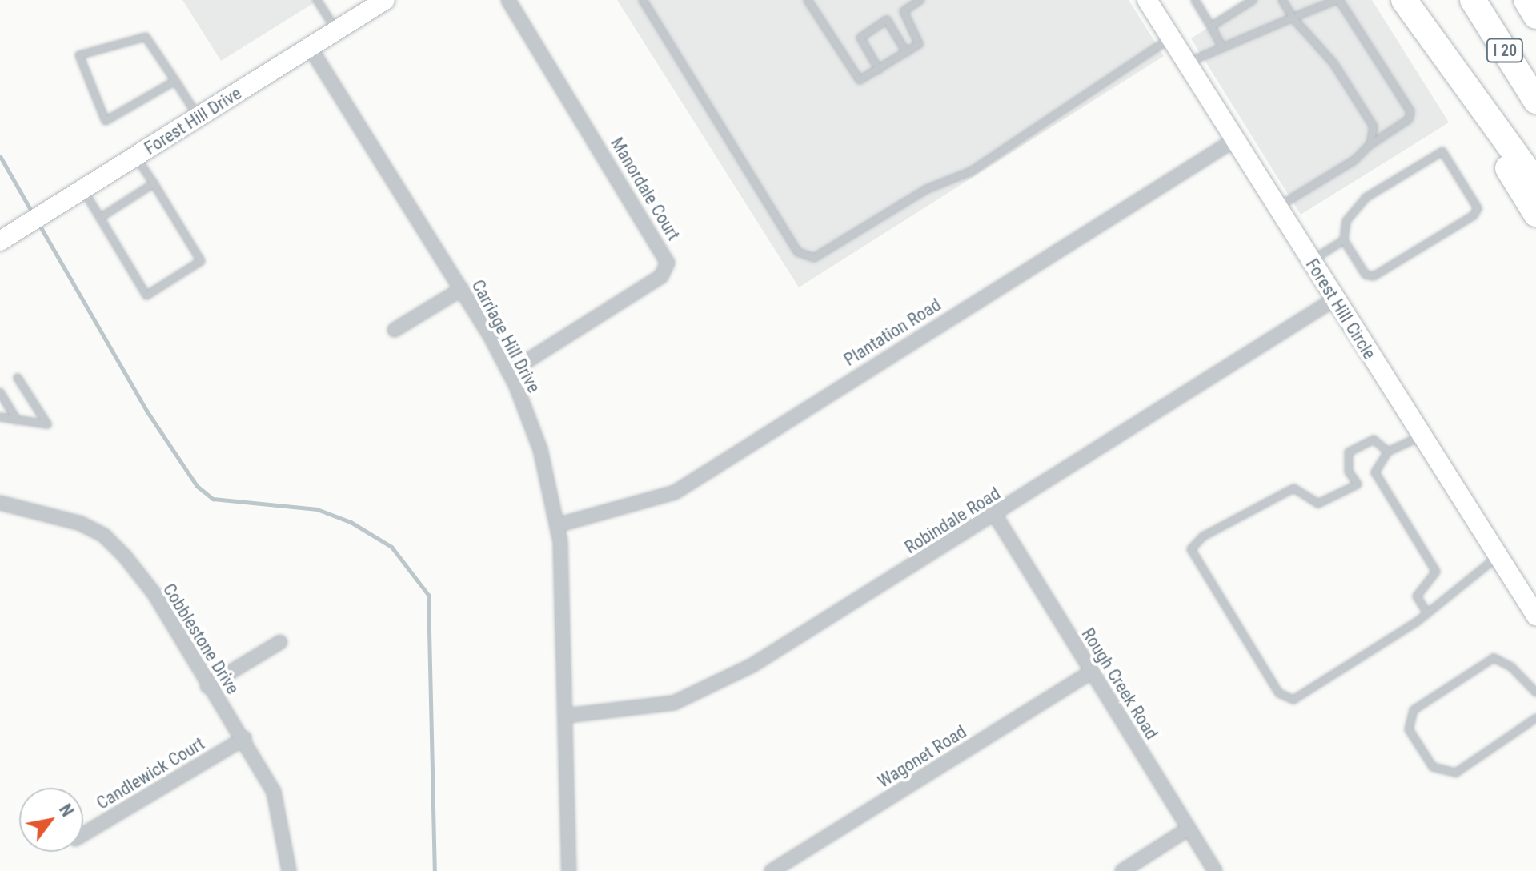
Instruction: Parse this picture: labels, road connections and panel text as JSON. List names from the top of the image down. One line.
{"streets":{"highway":["I 20"],"street":["Forest Hill Drive","Manordale Court","Forest Hill Circle","Plantation Road","Carriage Hill Drive","Robindale Road","Cobblestone Drive","Rough Creek Road","Wagonet Road","Candlewick Court"]},"crossings":[["Forest Hill Drive","Carriage Hill Drive"],["Manordale Court","Carriage Hill Drive"],["Forest Hill Circle","Plantation Road"],["Forest Hill Circle","Robindale Road"],["Plantation Road","Carriage Hill Drive"],["Carriage Hill Drive","Robindale Road"],["Robindale Road","Rough Creek Road"],["Cobblestone Drive","Candlewick Court"],["Rough Creek Road","Wagonet Road"]],"north":"top right"}
